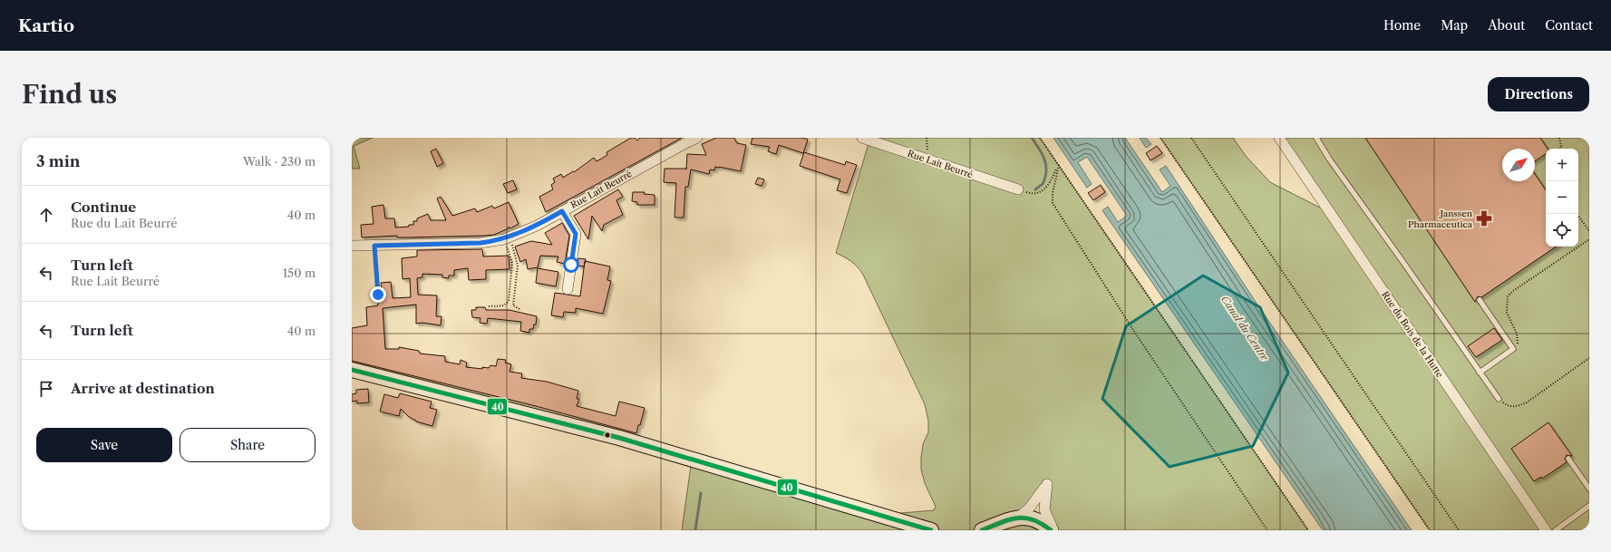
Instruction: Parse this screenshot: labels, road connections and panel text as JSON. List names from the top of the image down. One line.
{"streets":{"street":["Rue Lait Beurré","Rue du Bois de la Hutte"]},"water":["Canal du Centre"],"places":{"pharmacy":["Janssen Pharmaceutica"]},"lines":["transit line 40"],"north":"top right","page":{"header":"Kartio","nav":["Home","Map","About","Contact"],"buttons":["Directions",["Save","Share"]],"title":"Find us","heading":["3 min","Walk · 230 m"],"map_buttons":["+","−"],"list":[["Continue","Rue du Lait Beurré","40 m"],["Turn left","Rue Lait Beurré","150 m"],["Turn left","40 m"],"Arrive at destination"]}}
